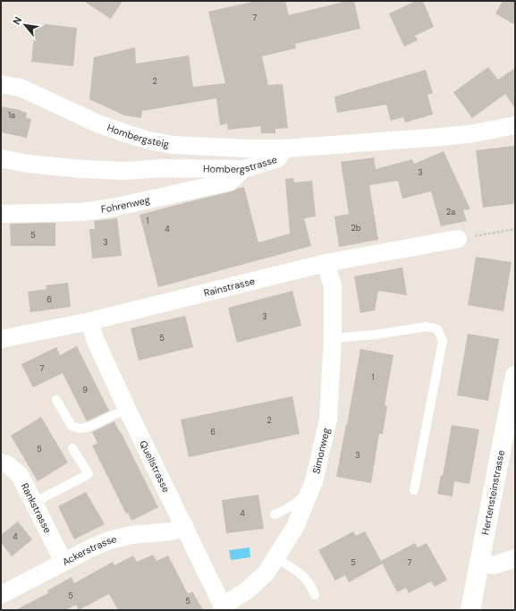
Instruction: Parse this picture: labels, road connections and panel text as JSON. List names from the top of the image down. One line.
{"streets":{"street":["Hombergsteig","Hombergstrasse","Fohrenweg","Rainstrasse","Simonweg","Quellstrasse","Hertensteinstrasse","Rankstrasse","Ackerstrasse"]},"crossings":[["Hombergsteig","Hombergstrasse"],["Hombergstrasse","Fohrenweg"],["Rainstrasse","Simonweg"],["Rainstrasse","Quellstrasse"],["Simonweg","Quellstrasse"],["Quellstrasse","Ackerstrasse"],["Rankstrasse","Ackerstrasse"]],"house_numbers":["7","2","1a","3","2a","1","2b","4","5","3","6","3","5","7","1","9","2","6","5","3","4","4","5","7","5","5"],"north":"top left"}
